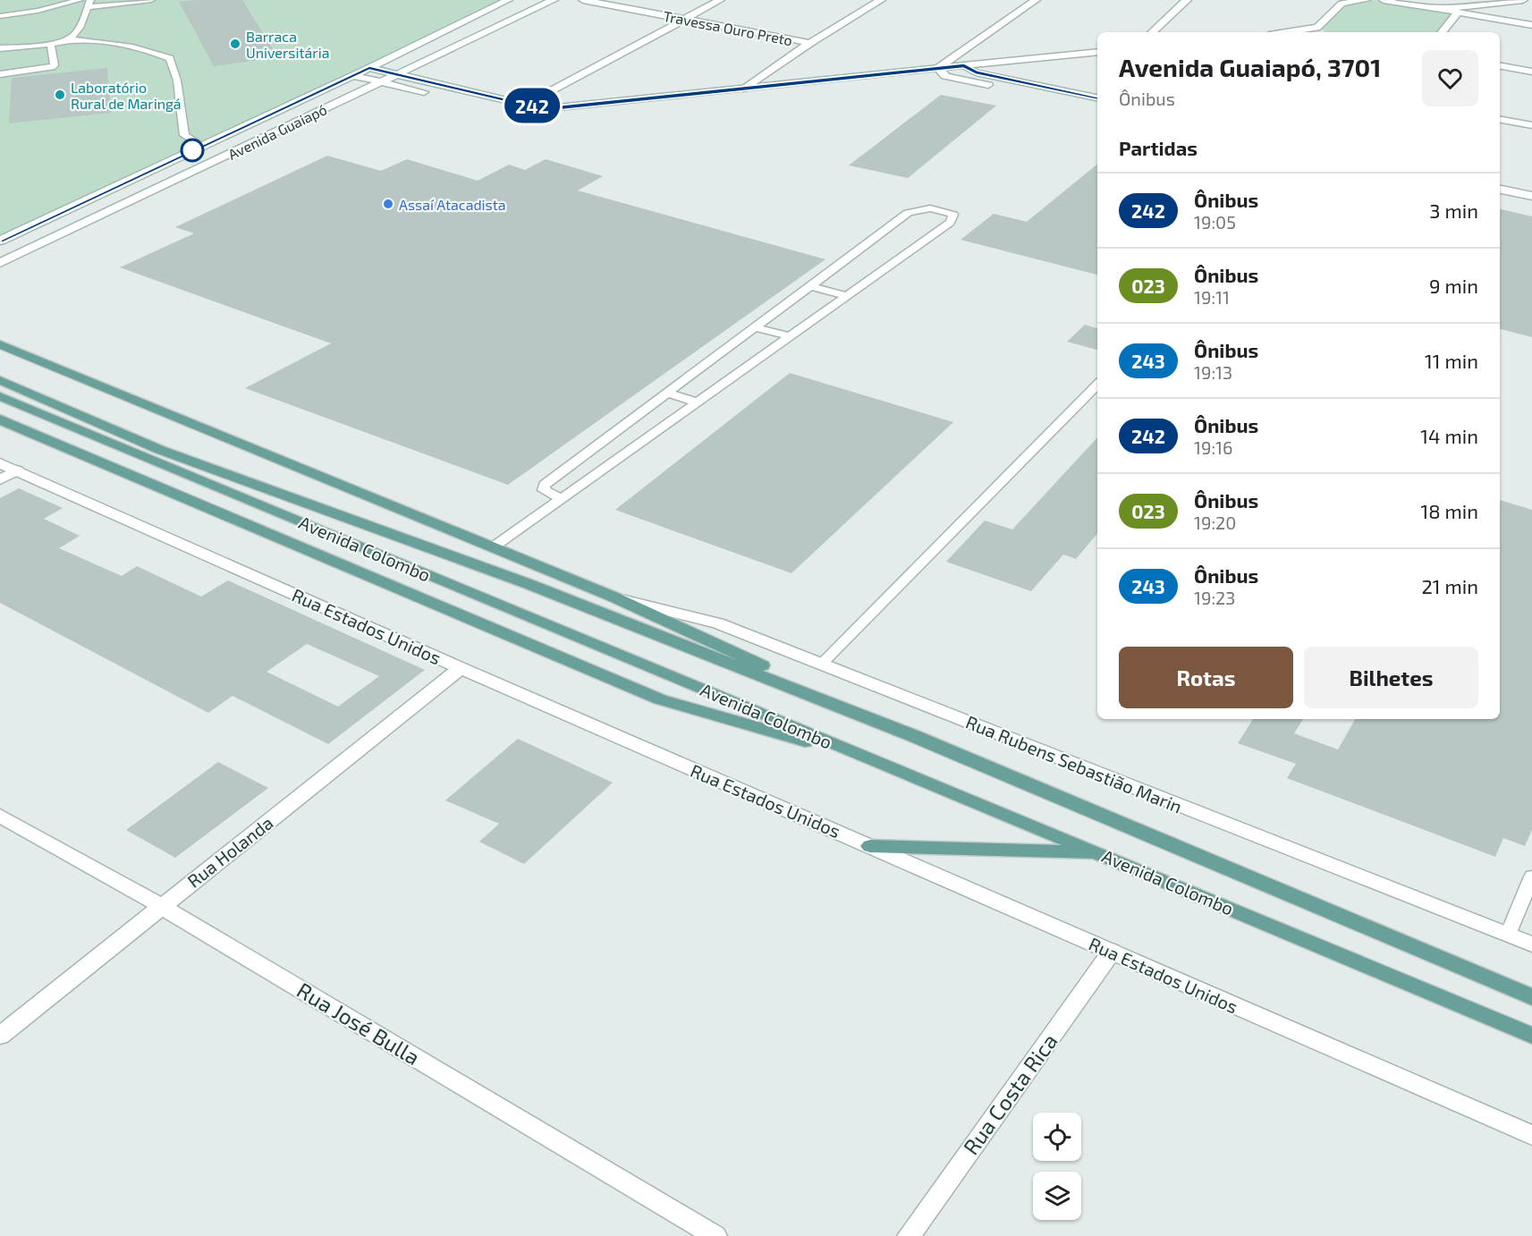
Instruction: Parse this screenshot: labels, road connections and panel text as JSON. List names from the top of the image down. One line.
{"streets":{"main road":["Avenida Colombo"],"street":["Travessa Ouro Preto","Avenida Guaiapó","Rua Estados Unidos","Rua Rubens Sebastião Marin","Rua Holanda","Rua José Bulla","Rua Costa Rica"]},"crossings":[["Rua Estados Unidos","Rua Holanda"],["Rua Estados Unidos","Rua Costa Rica"],["Rua Holanda","Rua José Bulla"]],"places":["Barraca Universitária","Laboratório Rural de Maringá","Assaí Atacadista"],"lines":["bus line 242"],"page":{"on_map":"242","heading":[["Avenida Guaiapó, 3701","Ônibus"],"Partidas"],"list":[{"mark":"242","name":"Ônibus","note":"19:05","value":"3 min"},{"mark":"023","name":"Ônibus","note":"19:11","value":"9 min"},{"mark":"243","name":"Ônibus","note":"19:13","value":"11 min"},{"mark":"242","name":"Ônibus","note":"19:16","value":"14 min"},{"mark":"023","name":"Ônibus","note":"19:20","value":"18 min"},{"mark":"243","name":"Ônibus","note":"19:23","value":"21 min"}],"buttons":["Rotas","Bilhetes"]}}
